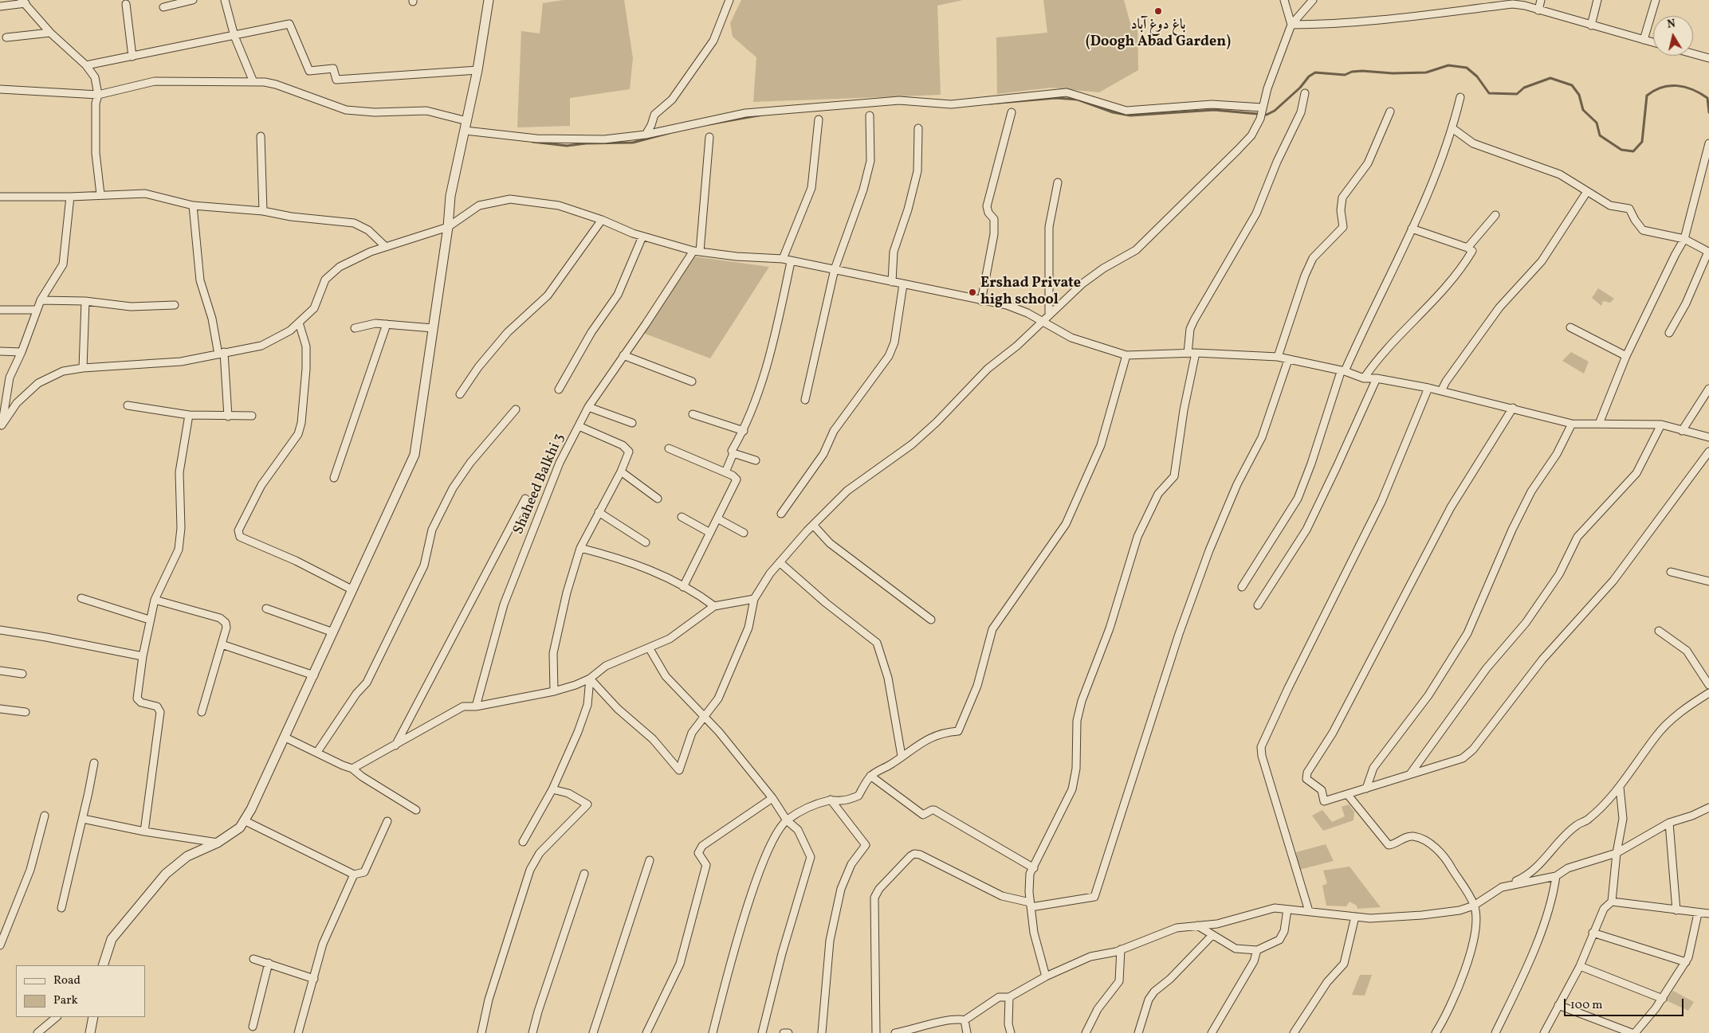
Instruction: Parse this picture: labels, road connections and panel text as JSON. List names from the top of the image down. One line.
{"streets":{"street":["Shaheed Balkhi 3"]},"places":["باغ دوغ آباد (Doogh Abad Garden)","Ershad Private high school"],"legend":["Road","Park"],"scale_bar":"100 m","north":"top"}
